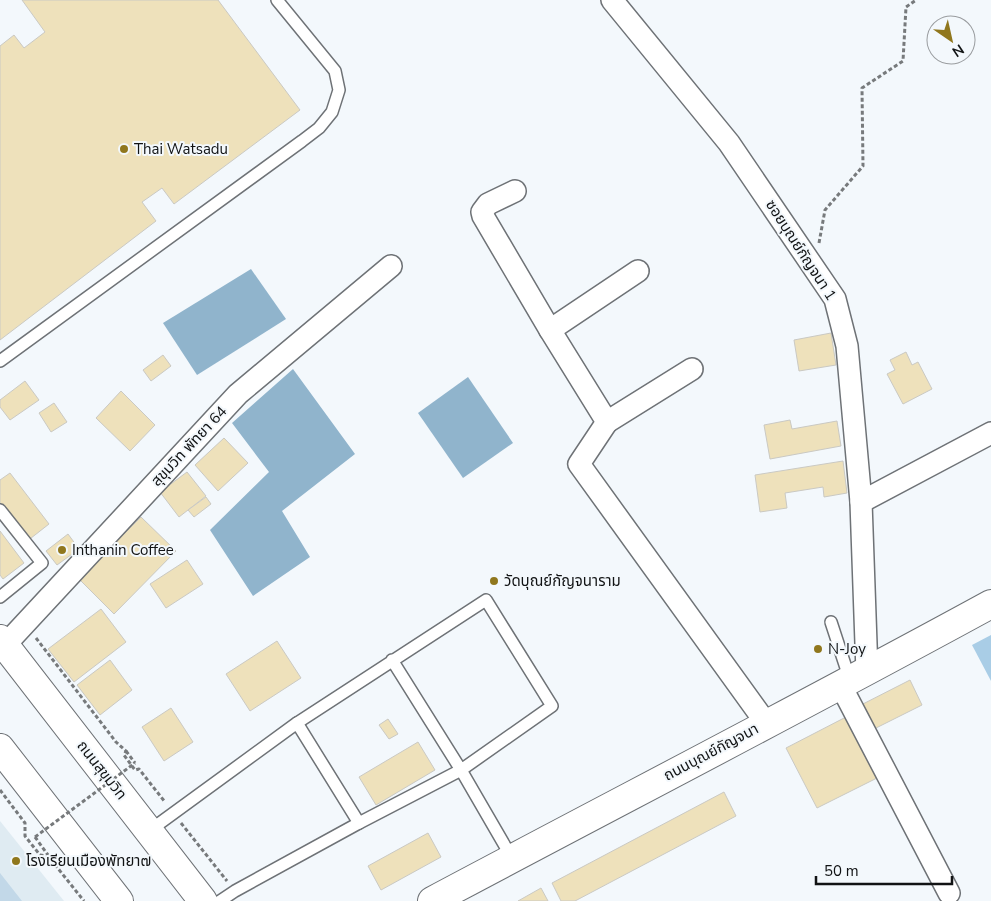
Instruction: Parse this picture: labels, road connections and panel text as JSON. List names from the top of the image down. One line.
{"streets":{"main road":["ถนนบุณย์กัญจนา","ถนนสุขุมวิท"],"street":["ซอยบุณย์กัญจนา 1","สุขุมวิท พัทยา 64"]},"crossings":[["ซอยบุณย์กัญจนา 1","ถนนบุณย์กัญจนา"],["สุขุมวิท พัทยา 64","ถนนสุขุมวิท"]],"places":["Thai Watsadu","Inthanin Coffee","วัดบุณย์กัญจนาราม","N-Joy","โรงเรียนเมืองพัทยา๗"],"scale_bar":"50 m","north":"bottom right"}
